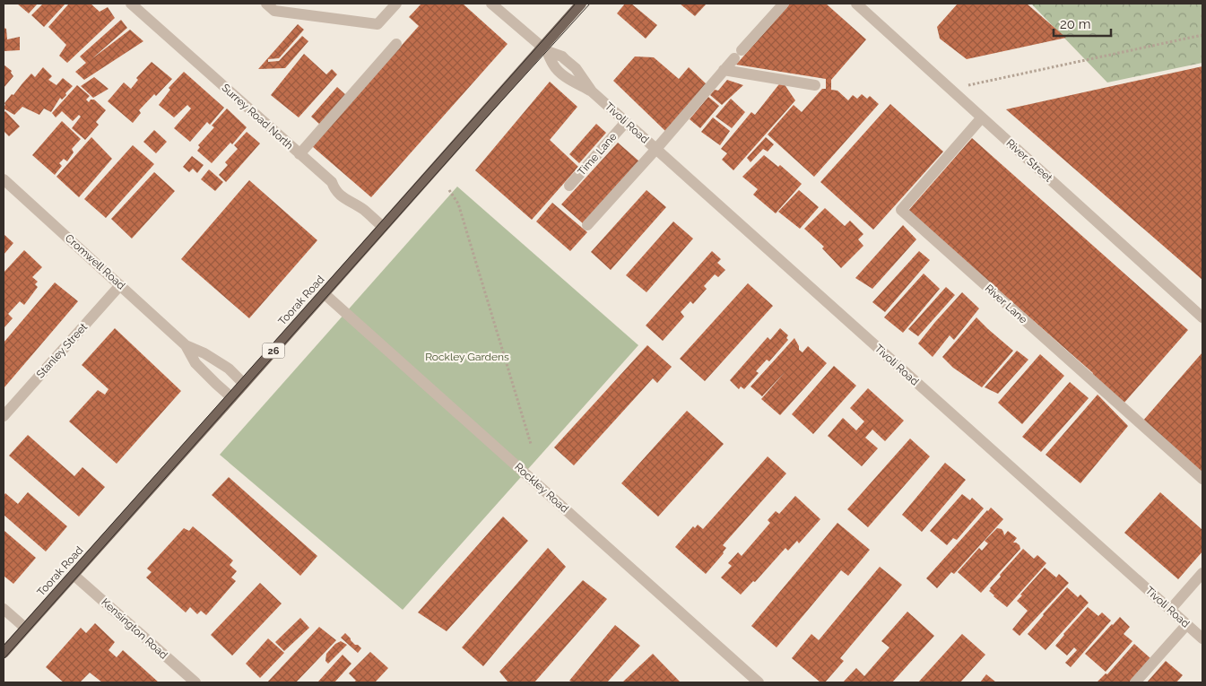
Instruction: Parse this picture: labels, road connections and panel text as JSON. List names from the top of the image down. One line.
{"streets":{"main road":["Toorak Road","26"],"street":["Surrey Road North","Tivoli Road","Time Lane","River Street","Cromwell Road","River Lane","Stanley Street","Rockley Road","Kensington Road"]},"crossings":[["Surrey Road North","Toorak Road"],["Tivoli Road","Time Lane"],["Tivoli Road","Toorak Road"],["River Street","River Lane"],["Cromwell Road","Toorak Road"],["Cromwell Road","Stanley Street"],["Toorak Road","Rockley Road"],["Toorak Road","Kensington Road"]],"parks":["Rockley Gardens"],"scale_bar":"20 m"}
